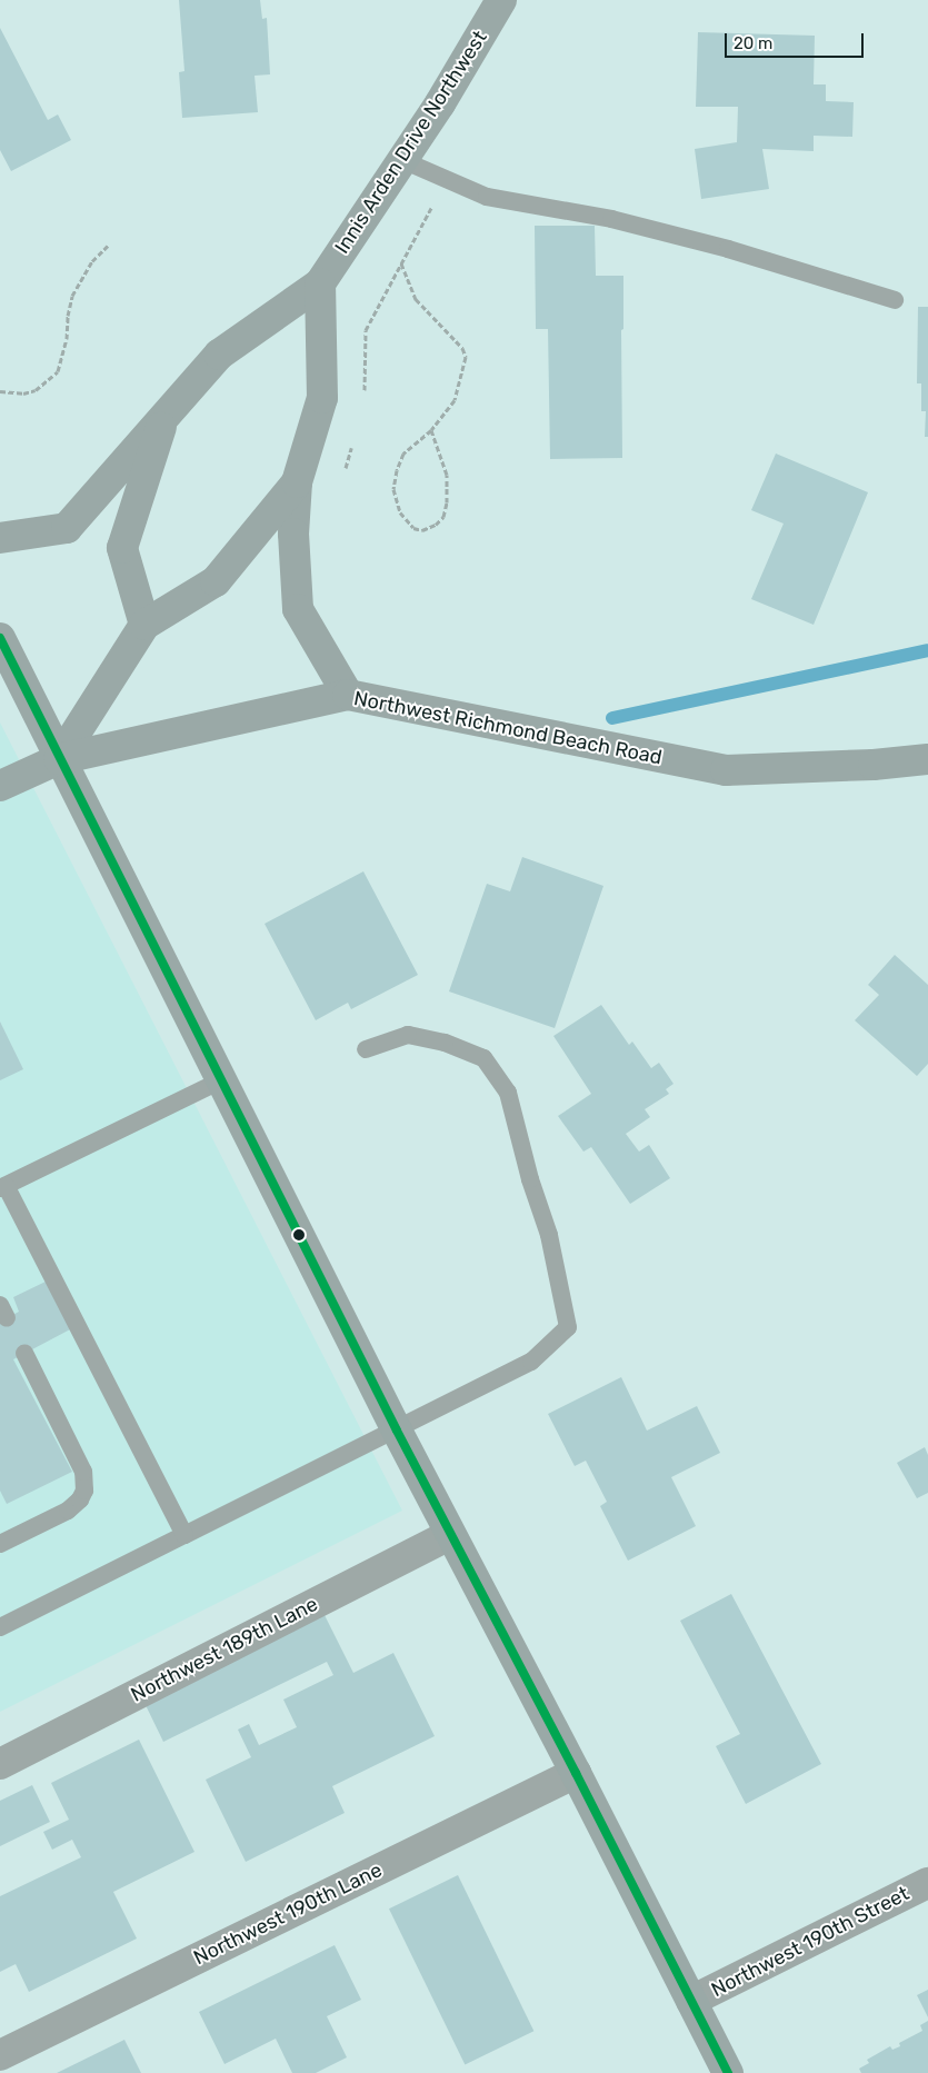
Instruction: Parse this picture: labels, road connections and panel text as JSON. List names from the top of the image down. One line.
{"streets":{"main road":["Innis Arden Drive Northwest","Northwest Richmond Beach Road"],"street":["Northwest 189th Lane","Northwest 190th Lane","Northwest 190th Street"]},"scale_bar":"20 m"}
